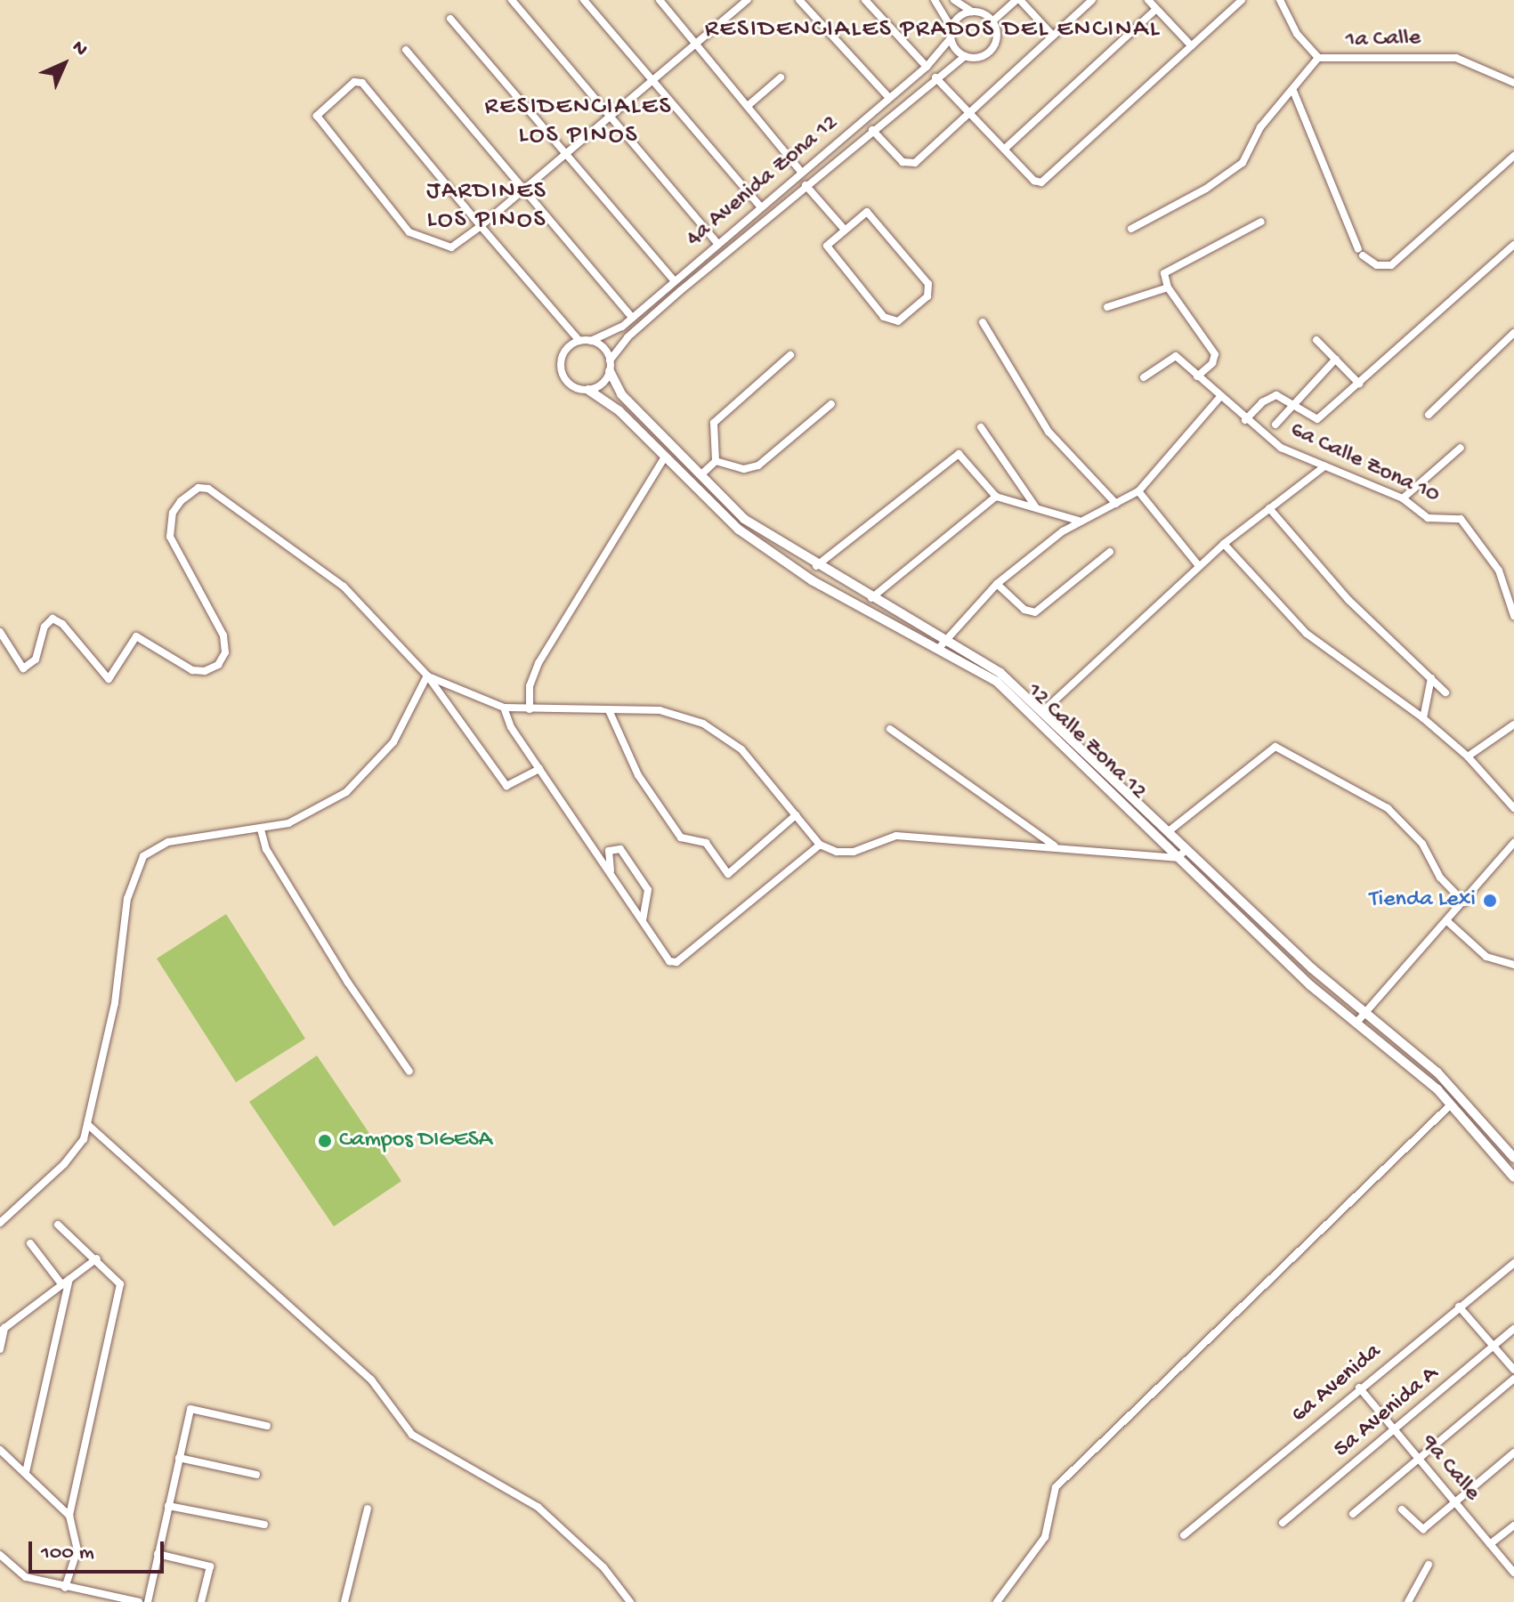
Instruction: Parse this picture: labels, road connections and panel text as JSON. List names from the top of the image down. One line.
{"streets":{"street":["1a Calle","4a Avenida Zona 12","6a Calle Zona 10","12 Calle Zona 12","6a Avenida","5a Avenida A","9a Calle"]},"crossings":[["4a Avenida Zona 12","12 Calle Zona 12"],["6a Avenida","9a Calle"],["5a Avenida A","9a Calle"]],"districts":["RESIDENCIALES PRADOS DEL ENCINAL","RESIDENCIALES LOS PINOS","JARDINES LOS PINOS"],"places":["Tienda Lexi","Campos DIGESA"],"scale_bar":"100 m","north":"top right"}
